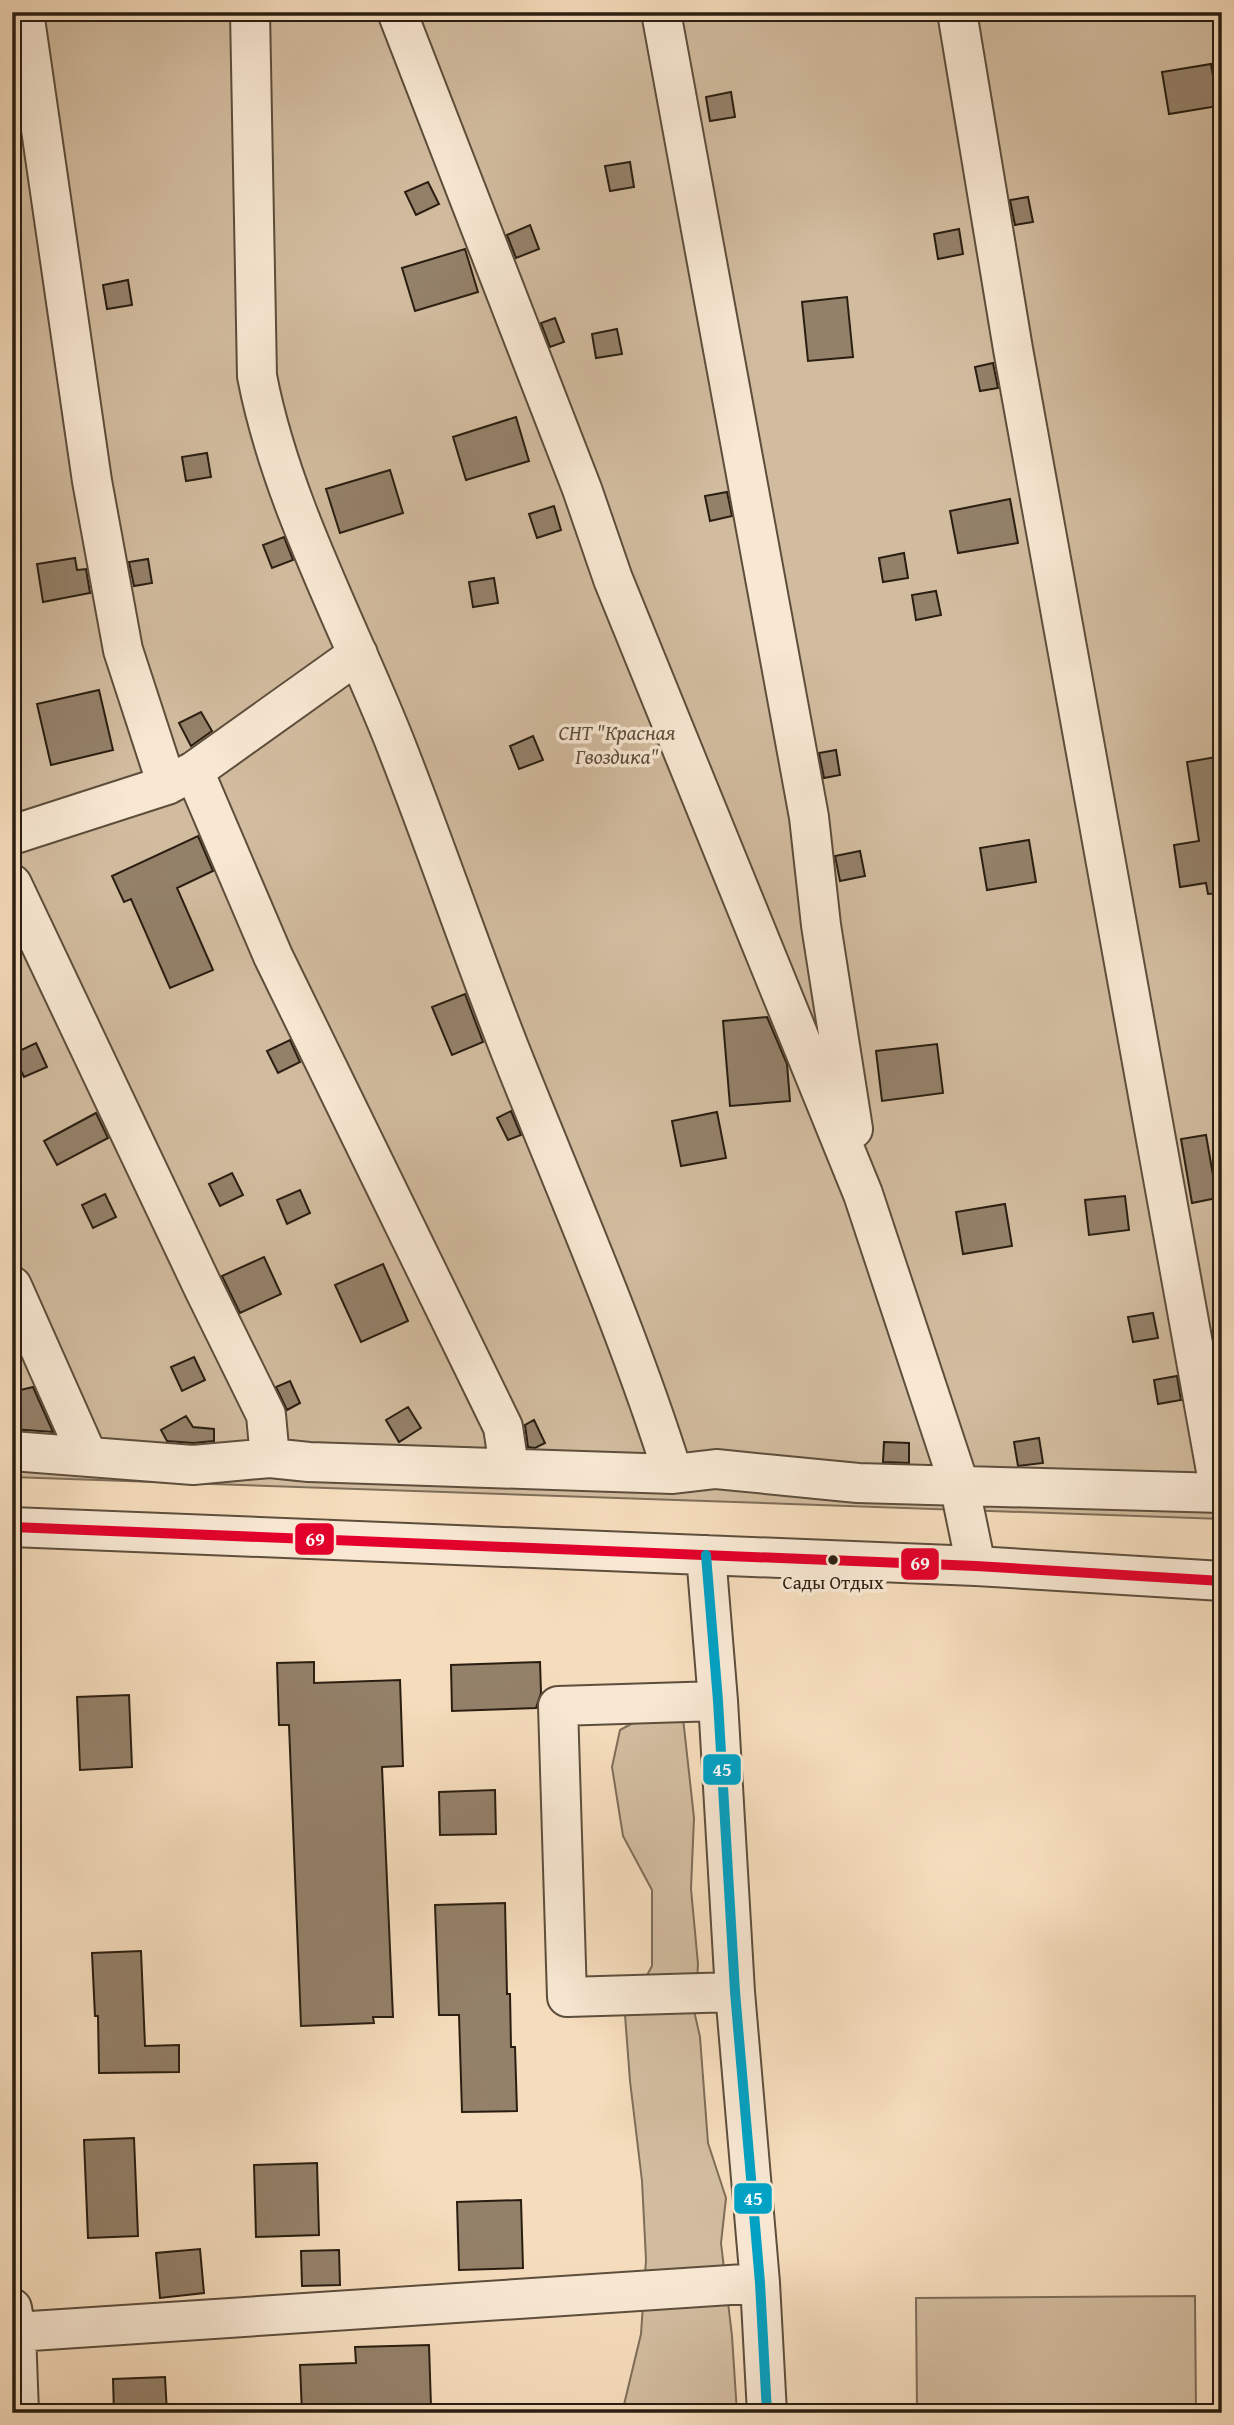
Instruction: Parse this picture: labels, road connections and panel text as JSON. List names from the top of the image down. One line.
{"parks":["СНТ \"Красная Гвоздика\""],"places":["Сады Отдых"],"lines":["transit line 69","transit line 45"]}
